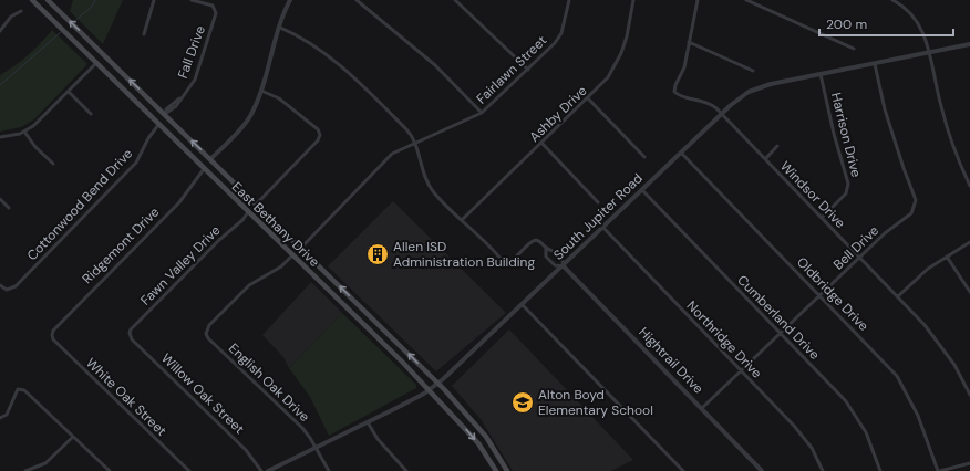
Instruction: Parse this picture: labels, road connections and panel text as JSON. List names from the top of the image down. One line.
{"streets":{"main road":["East Bethany Drive"],"street":["Fall Drive","Fairlawn Street","Ashby Drive","Harrison Drive","Windsor Drive","Cottonwood Bend Drive","South Jupiter Road","Ridgemont Drive","Bell Drive","Fawn Valley Drive","Oldbridge Drive","Cumberland Drive","Northridge Drive","Hightrail Drive","English Oak Drive","Willow Oak Street","White Oak Street"]},"crossings":[["Fall Drive","East Bethany Drive"],["Fairlawn Street","East Bethany Drive"],["Ashby Drive","Hightrail Drive"],["Harrison Drive","Windsor Drive"],["Harrison Drive","South Jupiter Road"],["Windsor Drive","South Jupiter Road"],["Windsor Drive","Bell Drive"],["Cottonwood Bend Drive","East Bethany Drive"],["South Jupiter Road","East Bethany Drive"],["South Jupiter Road","Bell Drive"],["South Jupiter Road","Oldbridge Drive"],["South Jupiter Road","Cumberland Drive"],["South Jupiter Road","Northridge Drive"],["South Jupiter Road","Hightrail Drive"],["South Jupiter Road","English Oak Drive"],["East Bethany Drive","Ridgemont Drive"],["East Bethany Drive","Fawn Valley Drive"],["East Bethany Drive","English Oak Drive"],["Ridgemont Drive","White Oak Street"],["Bell Drive","Oldbridge Drive"],["Bell Drive","Cumberland Drive"],["Bell Drive","Northridge Drive"],["Bell Drive","Hightrail Drive"],["Fawn Valley Drive","Willow Oak Street"]],"places":{"building":["Allen ISD Administration Building"],"school or university":["Alton Boyd Elementary School"]},"scale_bar":"200 m"}
